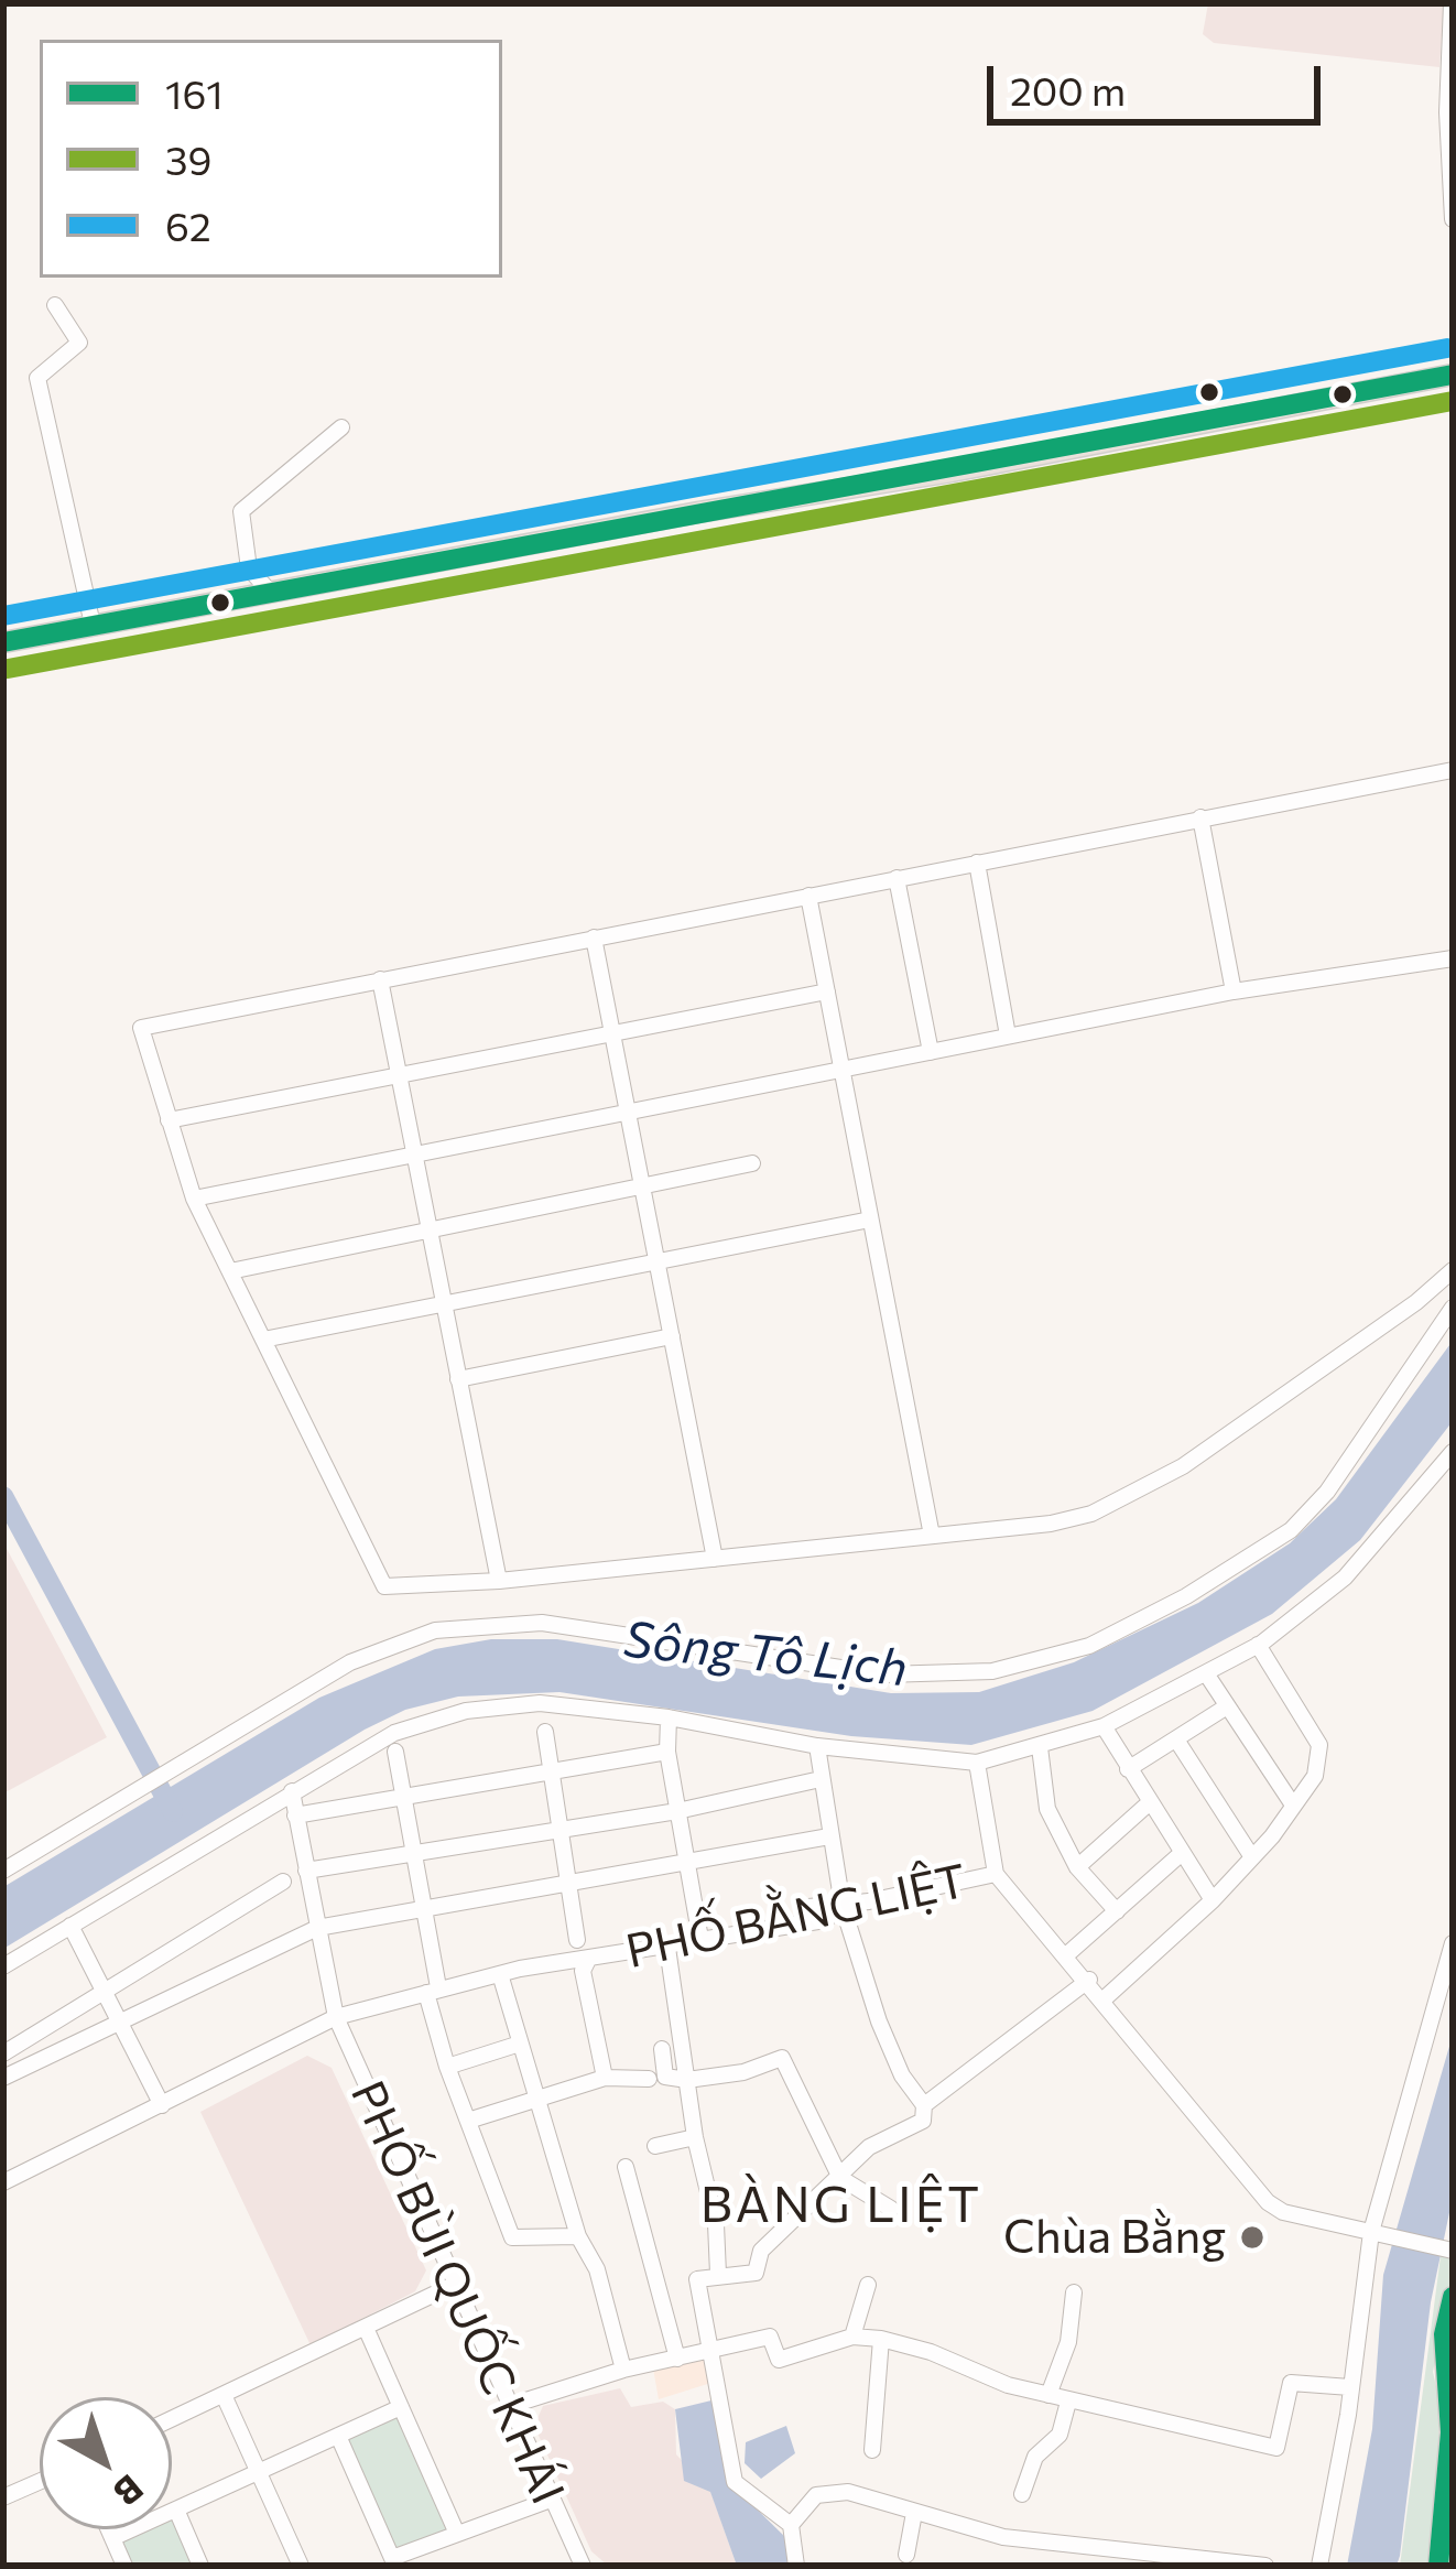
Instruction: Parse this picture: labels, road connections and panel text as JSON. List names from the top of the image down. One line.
{"streets":{"street":["PHỐ BẰNG LIỆT","PHỐ BÙI QUỐC KHÁI"]},"crossings":[["PHỐ BẰNG LIỆT","PHỐ BÙI QUỐC KHÁI"]],"districts":["BÀNG LIỆT"],"water":["Sông Tô Lịch"],"places":["Chùa Bằng"],"lines":["transit line 62","transit line 161","transit line 39"],"legend":["161","39","62"],"scale_bar":"200 m","north":"bottom right"}
